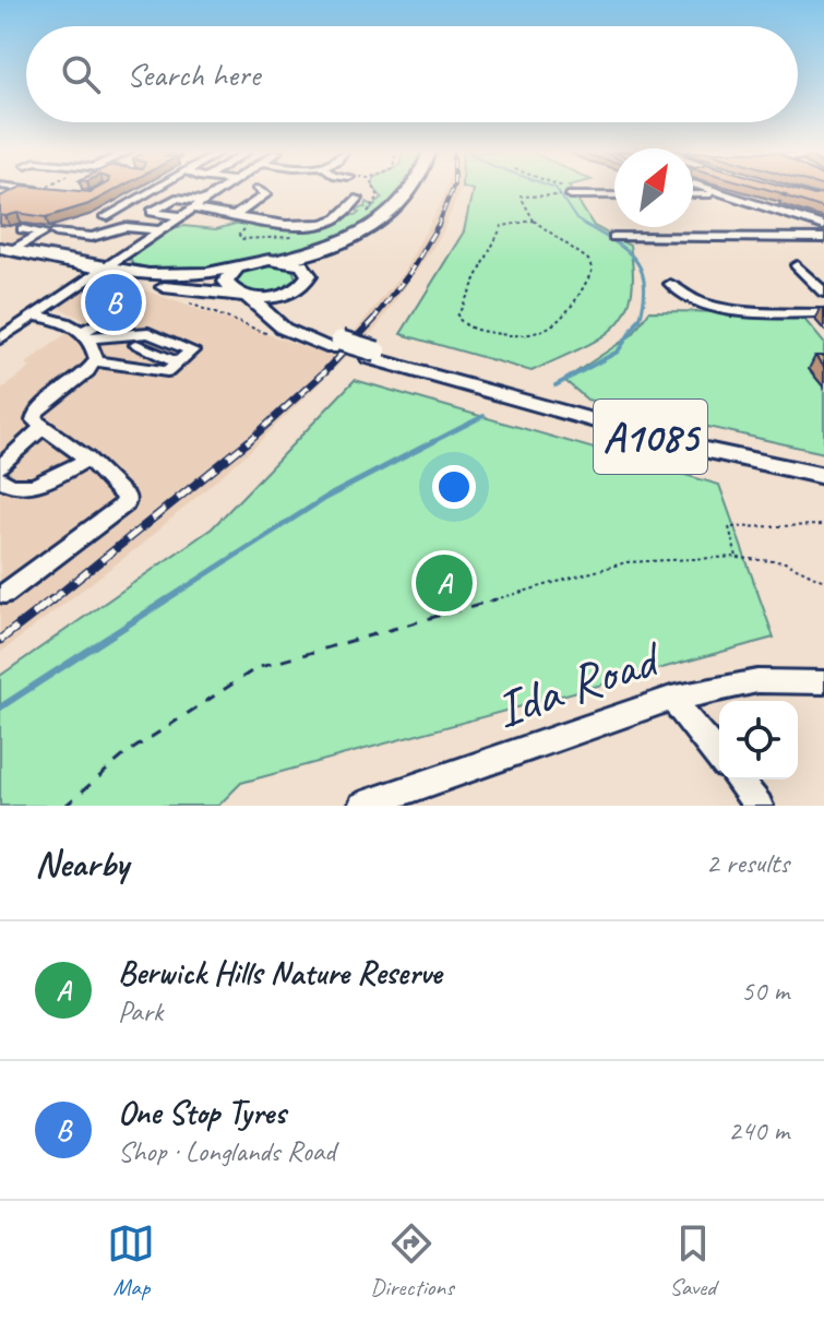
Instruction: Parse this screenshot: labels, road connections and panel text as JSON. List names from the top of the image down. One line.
{"streets":{"main road":["A1085"],"street":["Ida Road"]},"north":"top right","page":{"search":"Search here","pins":["B","A"],"heading":["Nearby","2 results"],"list":[{"mark":"A","name":"Berwick Hills Nature Reserve","note":"Park","value":"50 m"},{"mark":"B","name":"One Stop Tyres","note":"Shop · Longlands Road","value":"240 m"}],"nav":["Map","Directions","Saved"]}}
